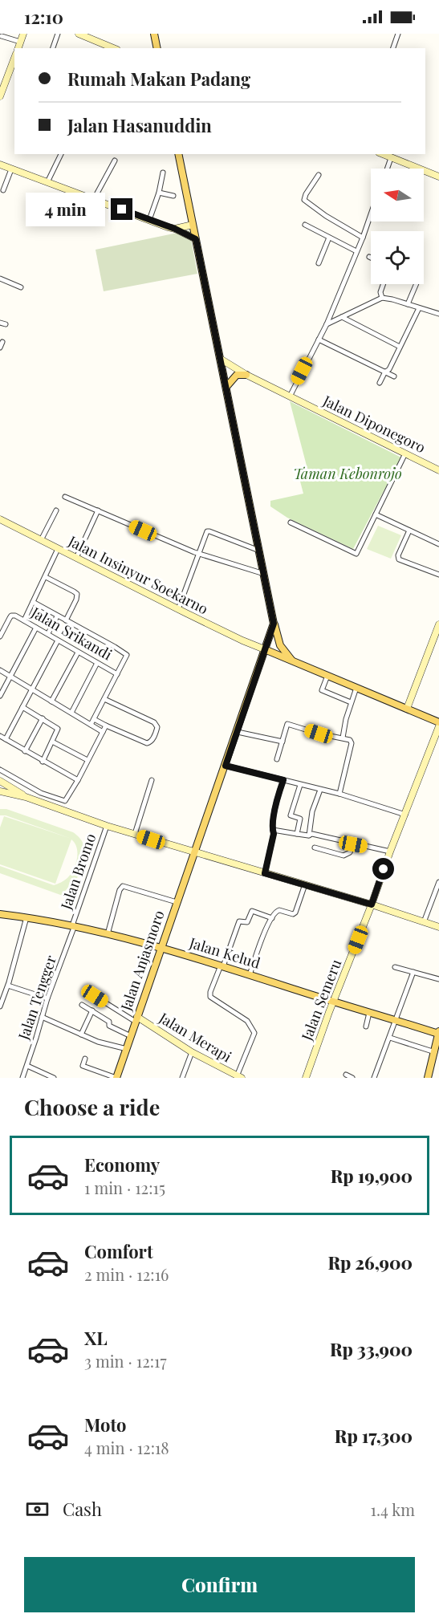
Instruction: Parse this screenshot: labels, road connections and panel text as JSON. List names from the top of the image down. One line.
{"streets":{"main road":["Jalan Diponegoro","Jalan Insinyur Soekarno","Jalan Kelud","Jalan Anjasmoro","Jalan Semeru","Jalan Merapi"],"street":["Jalan Srikandi","Jalan Bromo","Jalan Tengger"]},"crossings":[["Jalan Insinyur Soekarno","Jalan Anjasmoro"],["Jalan Bromo","Jalan Kelud"],["Jalan Bromo","Jalan Tengger"],["Jalan Kelud","Jalan Anjasmoro"],["Jalan Kelud","Jalan Tengger"],["Jalan Kelud","Jalan Semeru"],["Jalan Anjasmoro","Jalan Merapi"]],"parks":["Taman Kebonrojo"],"north":"left","page":{"status":"12:10","banner":["Rumah Makan Padang","Jalan Hasanuddin"],"bubble":"4 min","heading":"Choose a ride","list":[{"name":"Economy","note":"1 min · 12:15","value":"Rp 19,900"},{"name":"Comfort","note":"2 min · 12:16","value":"Rp 26,900"},{"name":"XL","note":"3 min · 12:17","value":"Rp 33,900"},{"name":"Moto","note":"4 min · 12:18","value":"Rp 17,300"}],"pay":["Cash","1.4 km"],"buttons":"Confirm"}}
